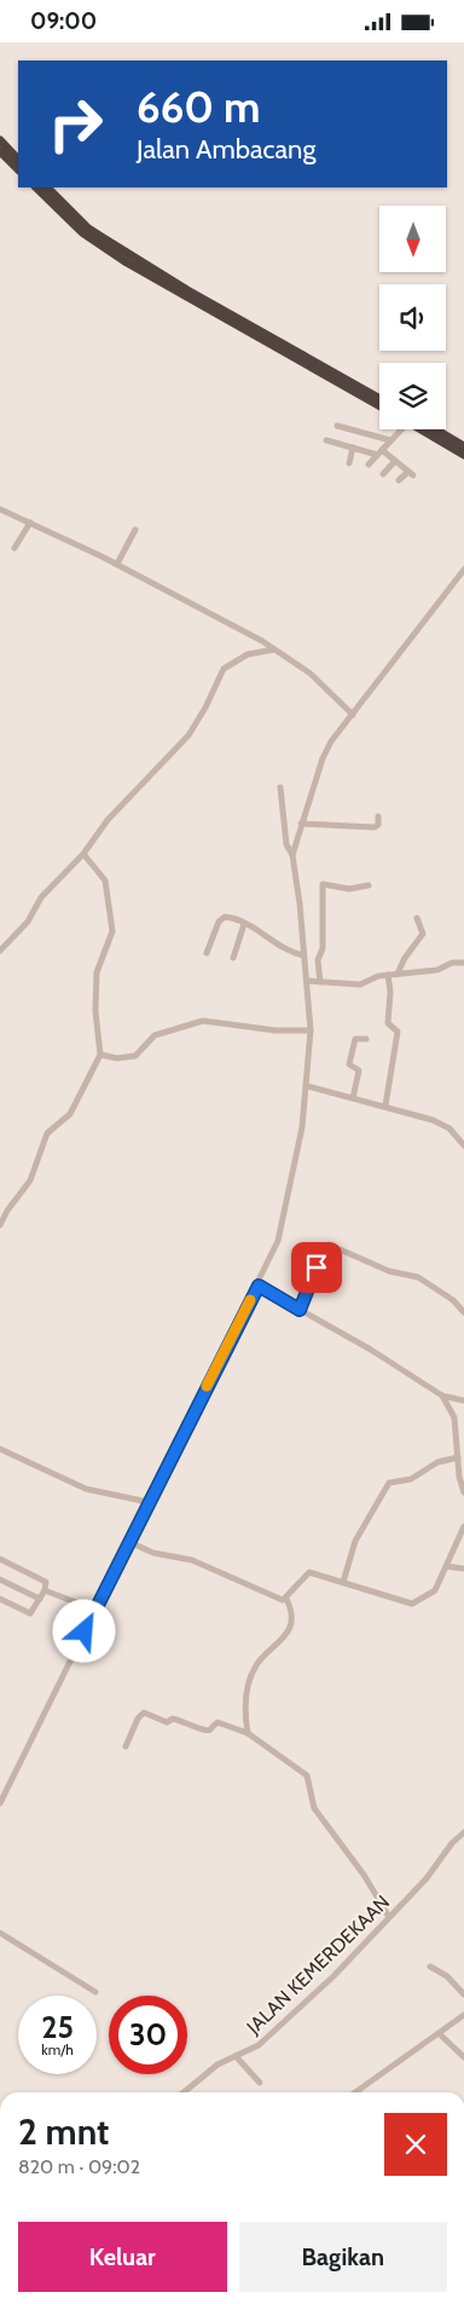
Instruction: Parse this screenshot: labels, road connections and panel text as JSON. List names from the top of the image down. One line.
{"streets":{"street":["JALAN KEMERDEKAAN"]},"north":"bottom","page":{"status":"09:00","turn":["660 m","Jalan Ambacang"],"speed":"25 km/h","limit":"30","heading":["2 mnt","820 m · 09:02"],"buttons":["Keluar","Bagikan"]}}
